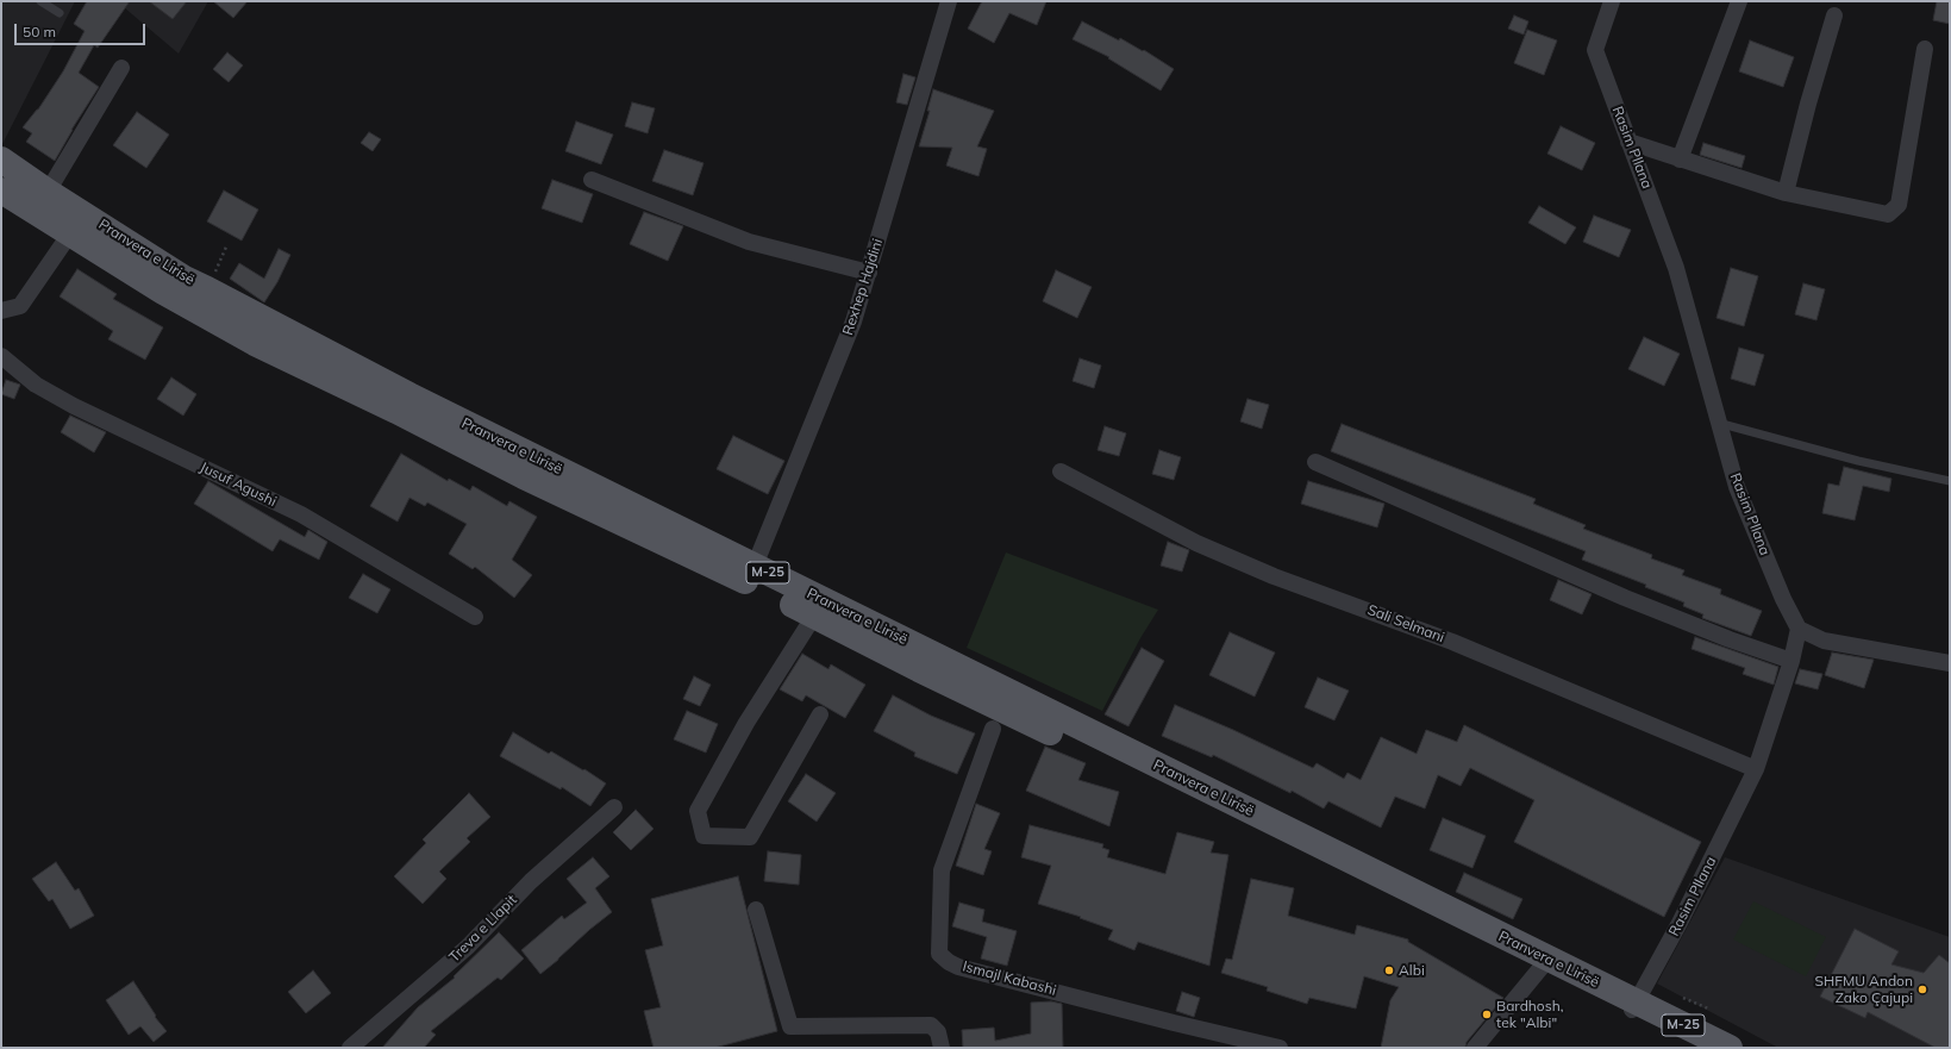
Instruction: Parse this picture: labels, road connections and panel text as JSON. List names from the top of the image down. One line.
{"streets":{"main road":["Pranvera e Lirisë","M-25"],"street":["Rasim Pllana","Rexhep Hajdini","Jusuf Agushi","Sali Selmani","Treva e Llapit","Ismajl Kabashi"]},"crossings":[["Rasim Pllana","Pranvera e Lirisë"],["Rasim Pllana","Sali Selmani"],["Pranvera e Lirisë","Rexhep Hajdini"]],"places":["Albi","SHFMU Andon Zako Çajupi","Bardhosh, tek \"Albi\""],"scale_bar":"50 m"}
